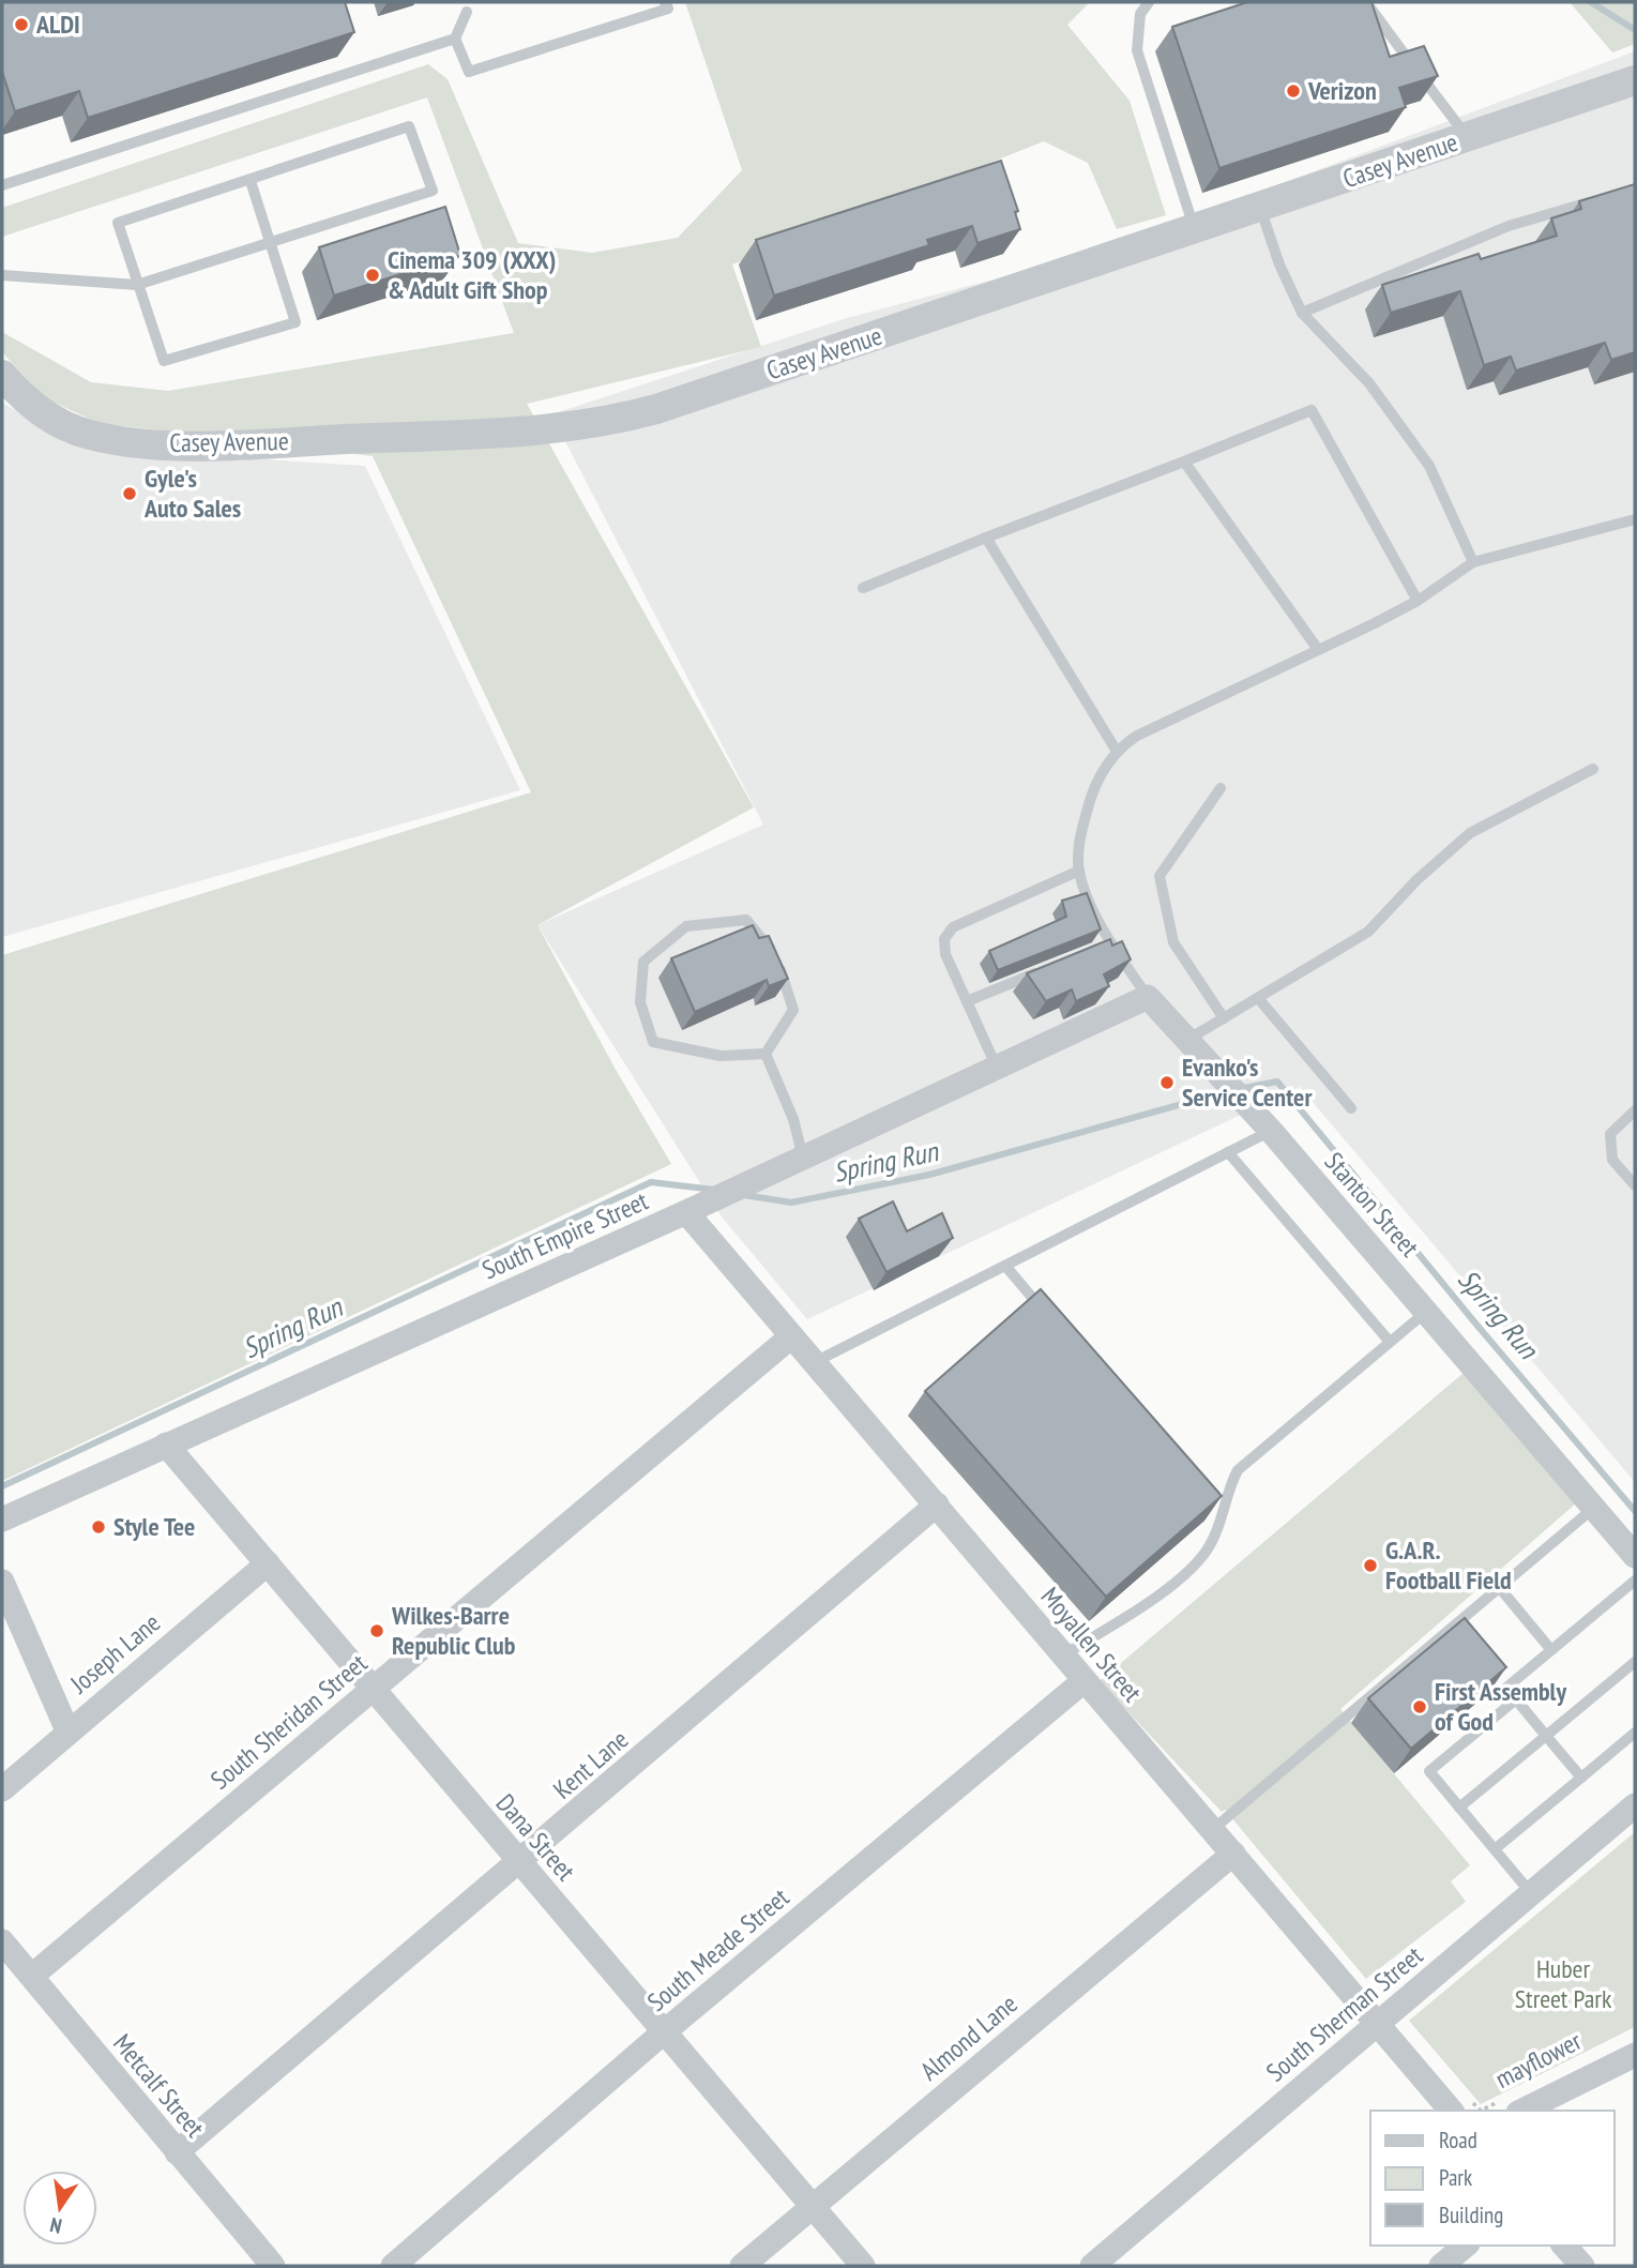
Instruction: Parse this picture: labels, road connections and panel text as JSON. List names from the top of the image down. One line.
{"streets":{"street":["Casey Avenue","Stanton Street","South Empire Street","Moyallen Street","Joseph Lane","South Sheridan Street","Kent Lane","Dana Street","South Meade Street","South Sherman Street","Almond Lane","Metcalf Street"],"path":["mayflower"]},"crossings":[["Stanton Street","South Empire Street"],["South Empire Street","Moyallen Street"],["South Empire Street","Dana Street"],["Moyallen Street","South Sheridan Street"],["Moyallen Street","Kent Lane"],["Moyallen Street","South Meade Street"],["Moyallen Street","South Sherman Street"],["Moyallen Street","Almond Lane"],["Moyallen Street","mayflower"],["Joseph Lane","Dana Street"],["South Sheridan Street","Dana Street"],["South Sheridan Street","Metcalf Street"],["Kent Lane","Dana Street"],["Kent Lane","Metcalf Street"],["Dana Street","South Meade Street"],["Dana Street","Almond Lane"]],"water":["Spring Run"],"parks":["Huber Street Park"],"places":["ALDI","Verizon","Cinema 309 (XXX) & Adult Gift Shop","Gyle's Auto Sales","Evanko's Service Center","Style Tee","G.A.R. Football Field","Wilkes-Barre Republic Club","First Assembly of God"],"legend":["Road","Park","Building"],"north":"bottom"}
